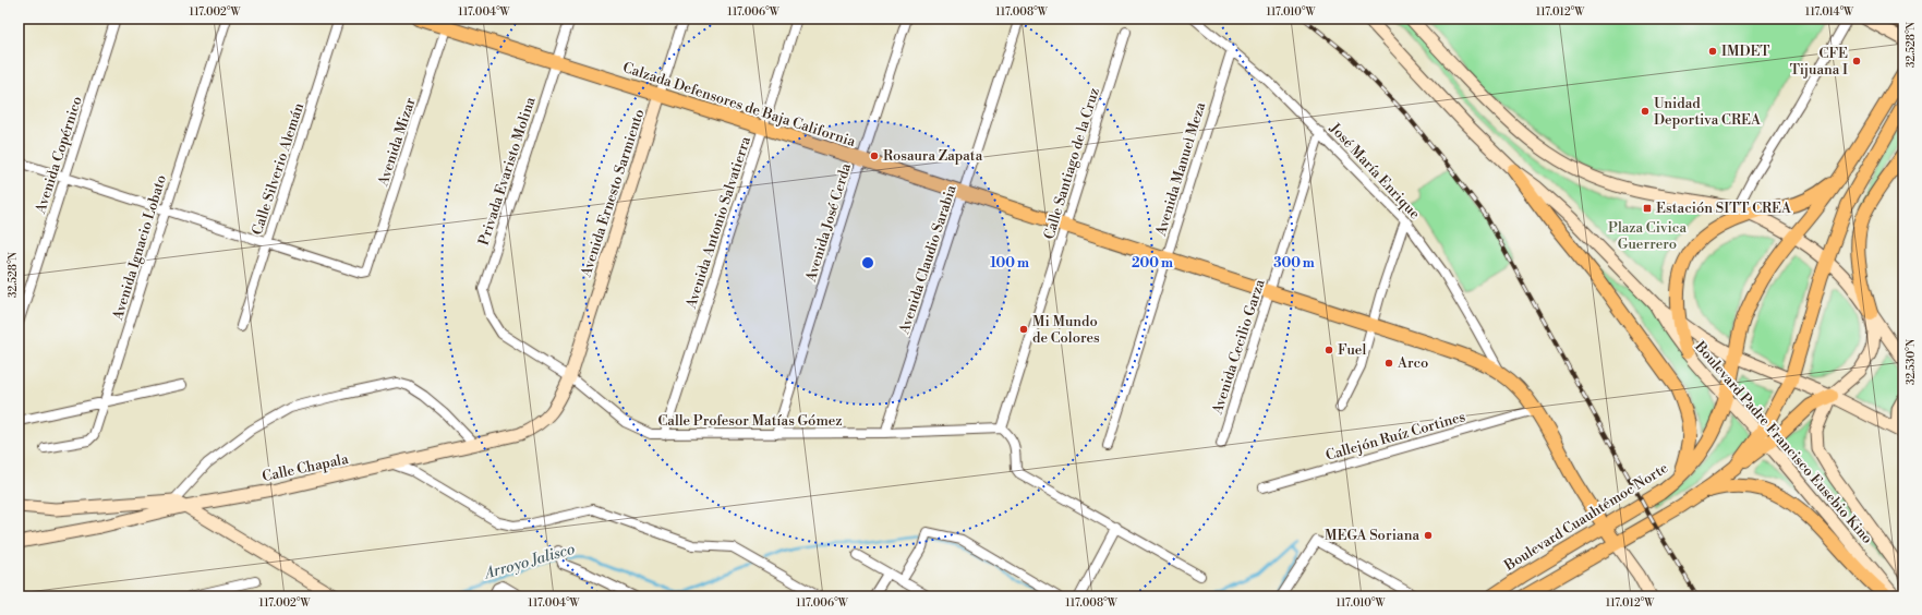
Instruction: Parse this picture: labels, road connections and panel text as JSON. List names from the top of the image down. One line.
{"streets":{"main road":["Calzada Defensores de Baja California","Avenida Ernesto Sarmiento","Boulevard Padre Francisco Eusebio Kino","Calle Chapala","Boulevard Cuauhtémoc Norte"],"street":["Avenida Mizar","Avenida Copérnico","Calle Santiago de la Cruz","Calle Silverio Alemán","Avenida Manuel Meza","Privada Evaristo Molina","José María Enrique","Avenida Antonio Salvatierra","Avenida José Cerda","Avenida Ignacio Lobato","Avenida Claudio Sarabia","Avenida Cecilio Garza","Calle Profesor Matías Gómez","Callejón Ruíz Cortines"]},"crossings":[["Calzada Defensores de Baja California","Avenida Mizar"],["Calzada Defensores de Baja California","Calle Santiago de la Cruz"],["Calzada Defensores de Baja California","Avenida Manuel Meza"],["Calzada Defensores de Baja California","Privada Evaristo Molina"],["Calzada Defensores de Baja California","José María Enrique"],["Calzada Defensores de Baja California","Avenida Ernesto Sarmiento"],["Calzada Defensores de Baja California","Avenida Antonio Salvatierra"],["Calzada Defensores de Baja California","Avenida José Cerda"],["Calzada Defensores de Baja California","Avenida Claudio Sarabia"],["Calzada Defensores de Baja California","Avenida Cecilio Garza"],["Calzada Defensores de Baja California","Callejón Ruíz Cortines"],["Calzada Defensores de Baja California","Boulevard Cuauhtémoc Norte"],["Avenida Mizar","Calle Silverio Alemán"],["Calle Santiago de la Cruz","Calle Profesor Matías Gómez"],["Avenida Manuel Meza","José María Enrique"],["Privada Evaristo Molina","Calle Profesor Matías Gómez"],["José María Enrique","Avenida Cecilio Garza"],["Avenida Ernesto Sarmiento","Calle Profesor Matías Gómez"],["Avenida Ernesto Sarmiento","Calle Chapala"],["Avenida Antonio Salvatierra","Calle Profesor Matías Gómez"],["Avenida José Cerda","Calle Profesor Matías Gómez"],["Avenida Claudio Sarabia","Calle Profesor Matías Gómez"],["Calle Profesor Matías Gómez","Calle Chapala"],["Boulevard Padre Francisco Eusebio Kino","Boulevard Cuauhtémoc Norte"]],"water":["Arroyo Jalisco"],"parks":["Plaza Civica Guerrero"],"places":{"other":["IMDET","CFE Tijuana I","Unidad Deportiva CREA","Rosaura Zapata","Mi Mundo de Colores","Fuel","Arco","MEGA Soriana"],"transit":["Estación SITT CREA"]},"coordinates":["117.002°W","117.004°W","117.006°W","117.008°W","117.010°W","117.012°W","117.014°W","32.528°N","32.530°N"],"rings":["100 m","200 m","300 m"]}
